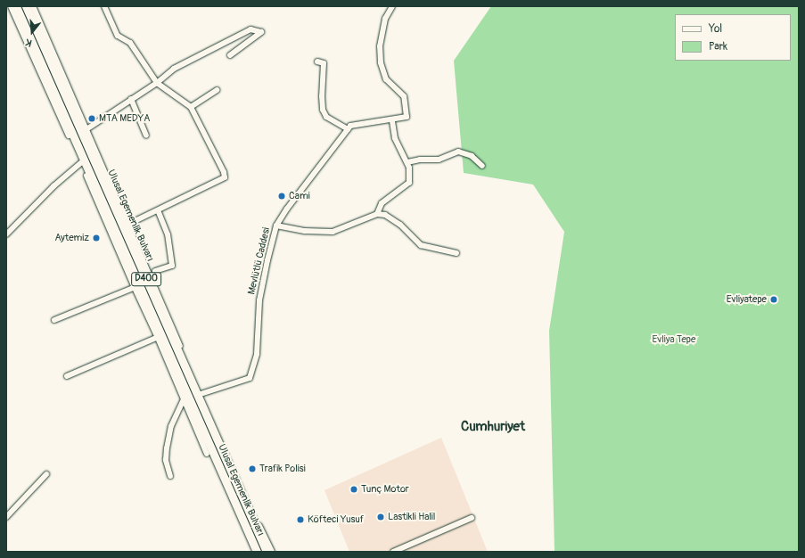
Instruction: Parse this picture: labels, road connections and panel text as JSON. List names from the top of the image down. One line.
{"streets":{"highway":["Ulusal Egemenlik Bulvarı","D400"],"street":["Mevlütlü Caddesi"]},"crossings":[["Ulusal Egemenlik Bulvarı","Mevlütlü Caddesi"]],"districts":["Cumhuriyet"],"parks":["Evliya Tepe"],"places":["MTA MEDYA","Cami","Aytemiz","Evliyatepe","Trafik Polisi","Tunç Motor","Lastikli Halil","Köfteci Yusuf"],"legend":["Yol","Park"],"north":"bottom"}
